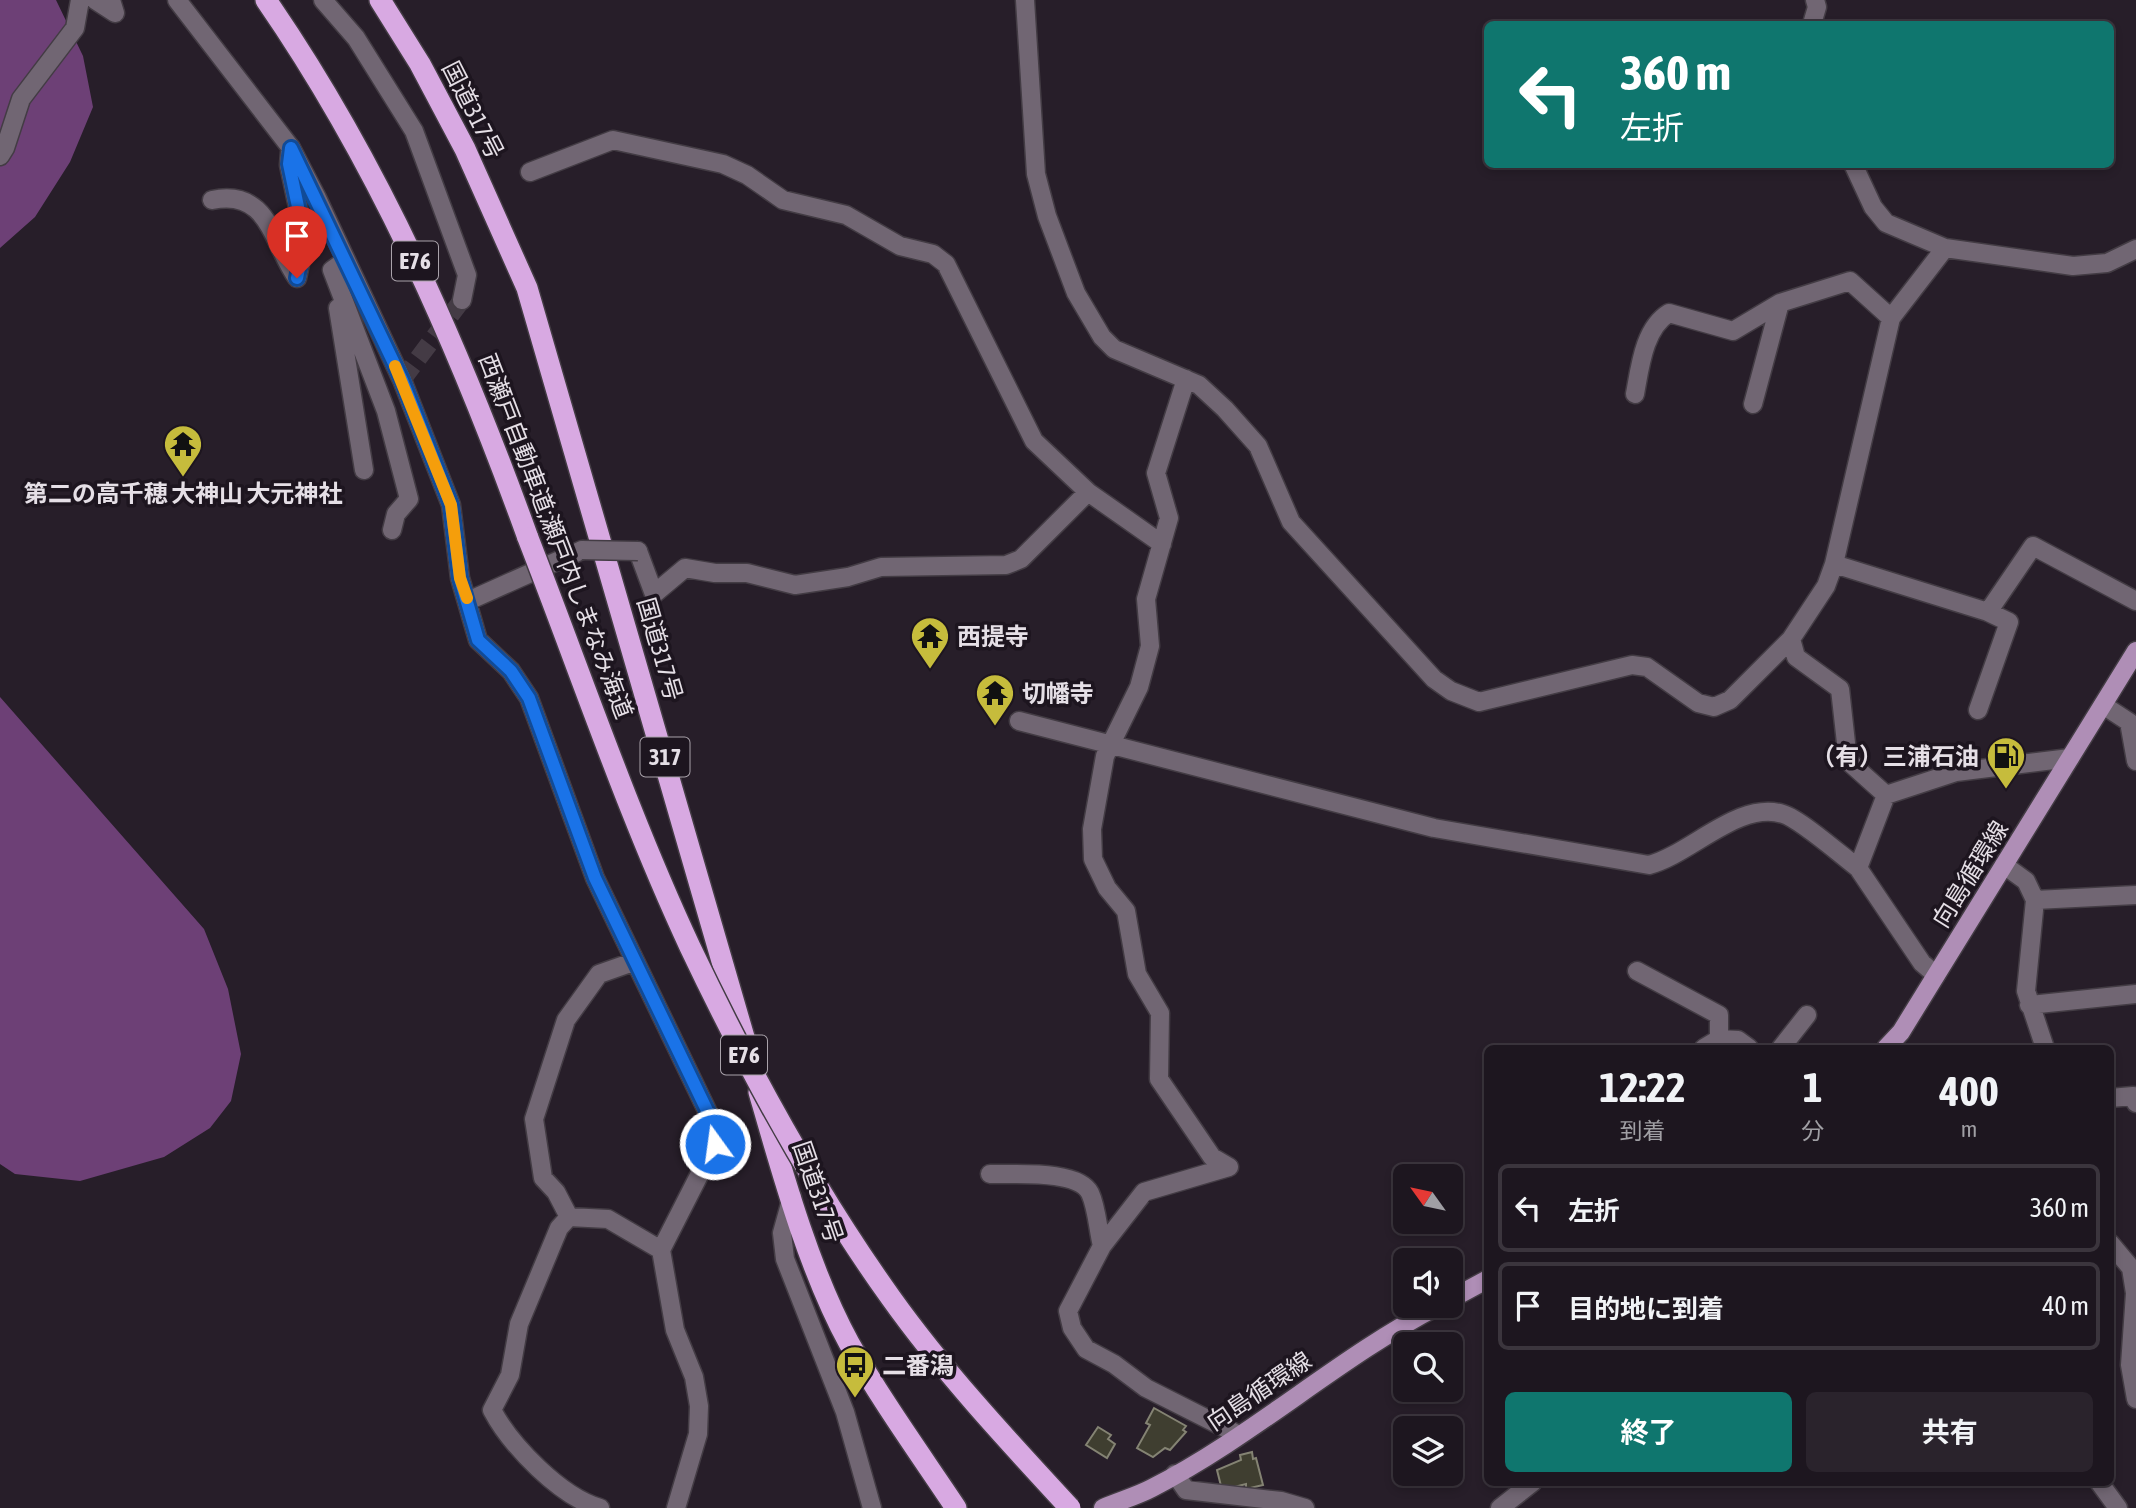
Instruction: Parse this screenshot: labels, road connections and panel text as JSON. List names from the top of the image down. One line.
{"streets":{"highway":["国道317号","E76","西瀬戸自動車道;瀬戸内しまなみ海道","317"],"main road":["向島循環線"]},"places":{"temple":["第二の高千穂 大神山 大元神社","西提寺","切幡寺"],"fuel station":["（有）三浦石油"],"bus stop":["二番潟"]},"north":"top left","page":{"turn":["360 m","左折"],"eta":["12:22","到着","1","分","400","m"],"list":[{"name":"左折","value":"360 m"},{"name":"目的地に到着","value":"40 m"}],"buttons":["終了","共有"]}}
